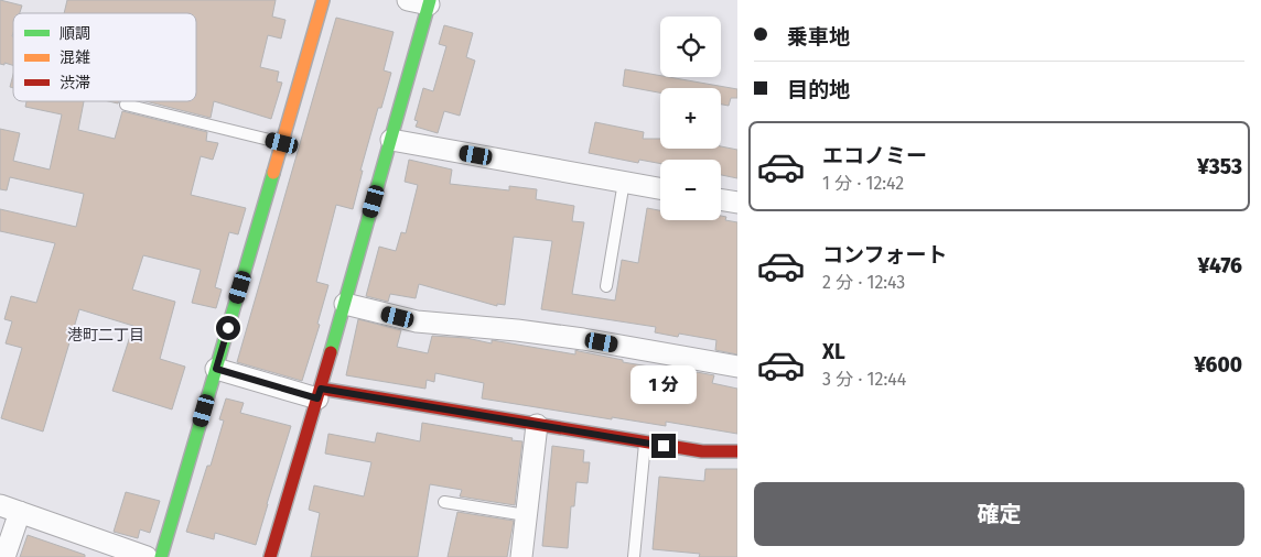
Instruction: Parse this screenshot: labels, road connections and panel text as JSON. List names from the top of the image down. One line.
{"districts":["港町二丁目"],"legend":["順調","混雑","渋滞"],"page":{"banner":["乗車地","目的地"],"map_buttons":["+","−"],"list":[{"name":"エコノミー","note":"1 分 · 12:42","value":"¥353"},{"name":"コンフォート","note":"2 分 · 12:43","value":"¥476"},{"name":"XL","note":"3 分 · 12:44","value":"¥600"}],"bubble":"1 分","buttons":"確定"}}
